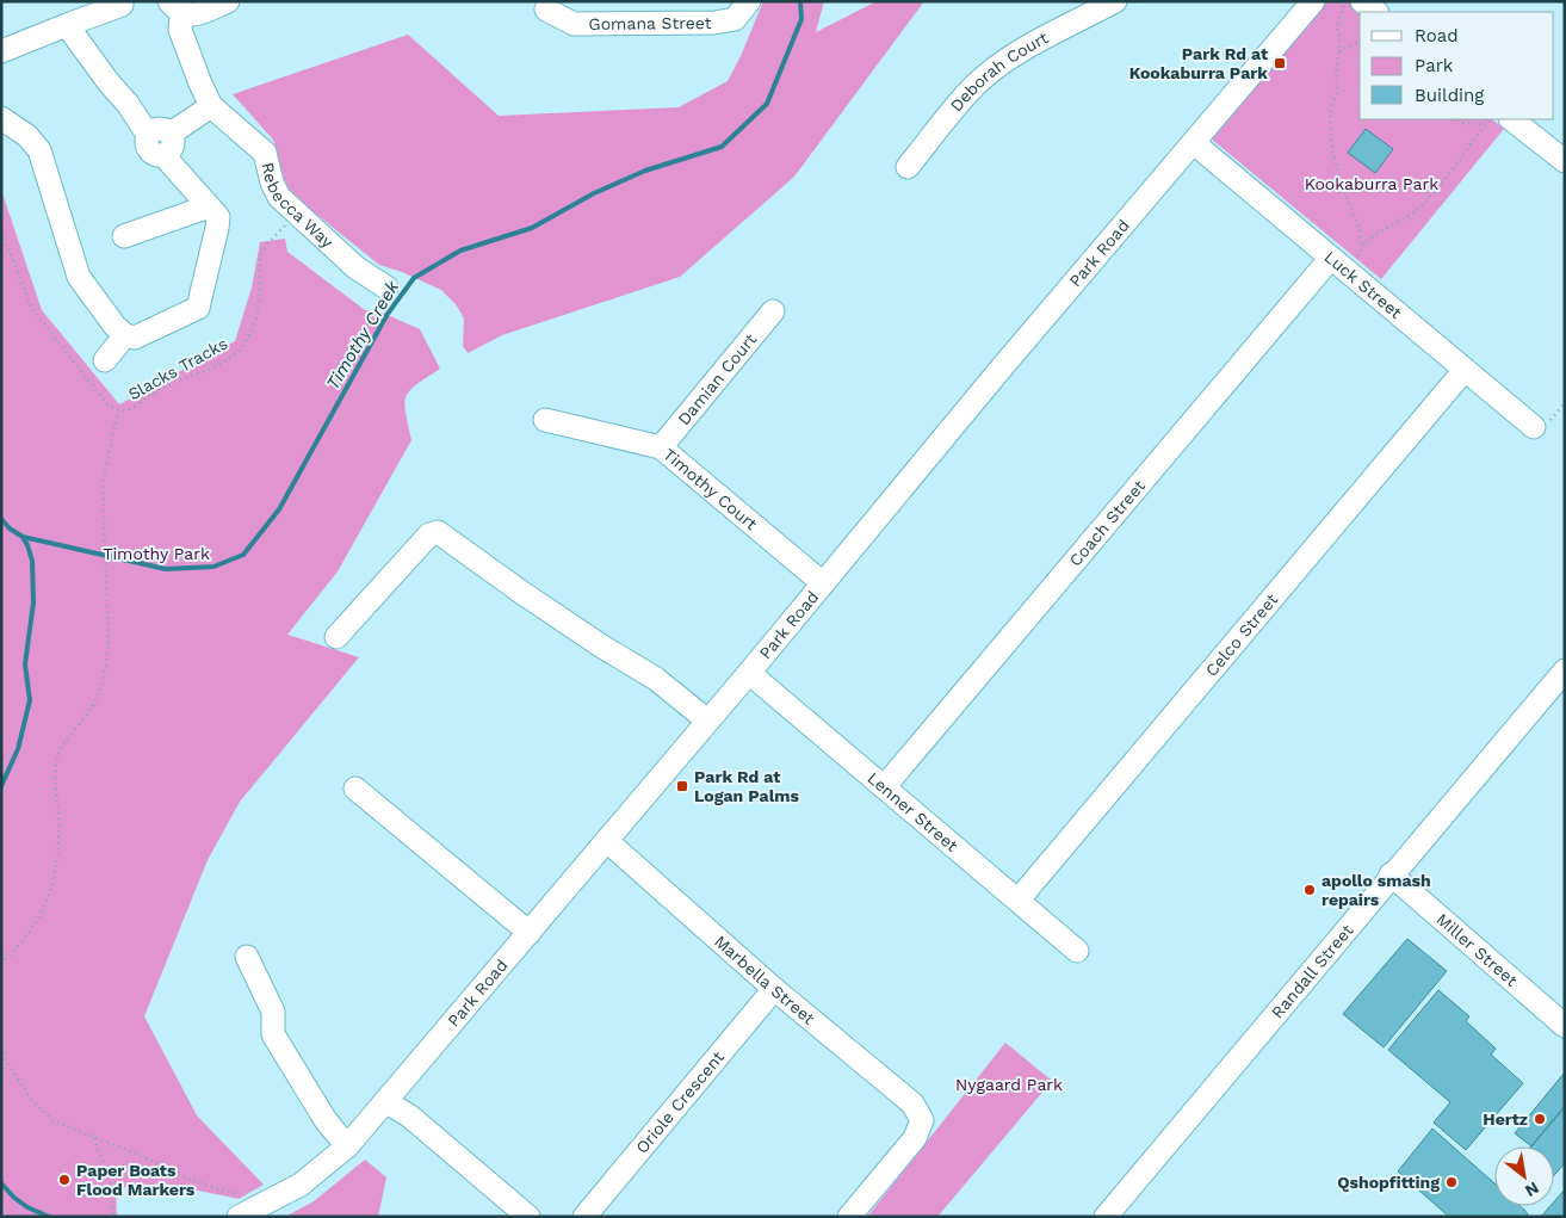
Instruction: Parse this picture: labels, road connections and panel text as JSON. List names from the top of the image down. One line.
{"streets":{"street":["Gomana Street","Deborah Court","Rebecca Way","Park Road","Luck Street","Damian Court","Timothy Court","Coach Street","Celco Street","Lenner Street","Miller Street","Randall Street","Marbella Street","Oriole Crescent"],"path":["Slacks Tracks"]},"crossings":[["Rebecca Way","Slacks Tracks"],["Park Road","Luck Street"],["Park Road","Timothy Court"],["Park Road","Lenner Street"],["Park Road","Marbella Street"],["Luck Street","Coach Street"],["Luck Street","Celco Street"],["Damian Court","Timothy Court"],["Coach Street","Lenner Street"],["Celco Street","Lenner Street"],["Miller Street","Randall Street"],["Marbella Street","Oriole Crescent"]],"water":["Timothy Creek"],"parks":["Kookaburra Park","Timothy Park","Nygaard Park"],"places":{"transit":["Park Rd at Kookaburra Park","Park Rd at Logan Palms"],"other":["apollo smash repairs","Hertz","Paper Boats Flood Markers","Qshopfitting"]},"legend":["Road","Park","Building"],"north":"bottom right"}
